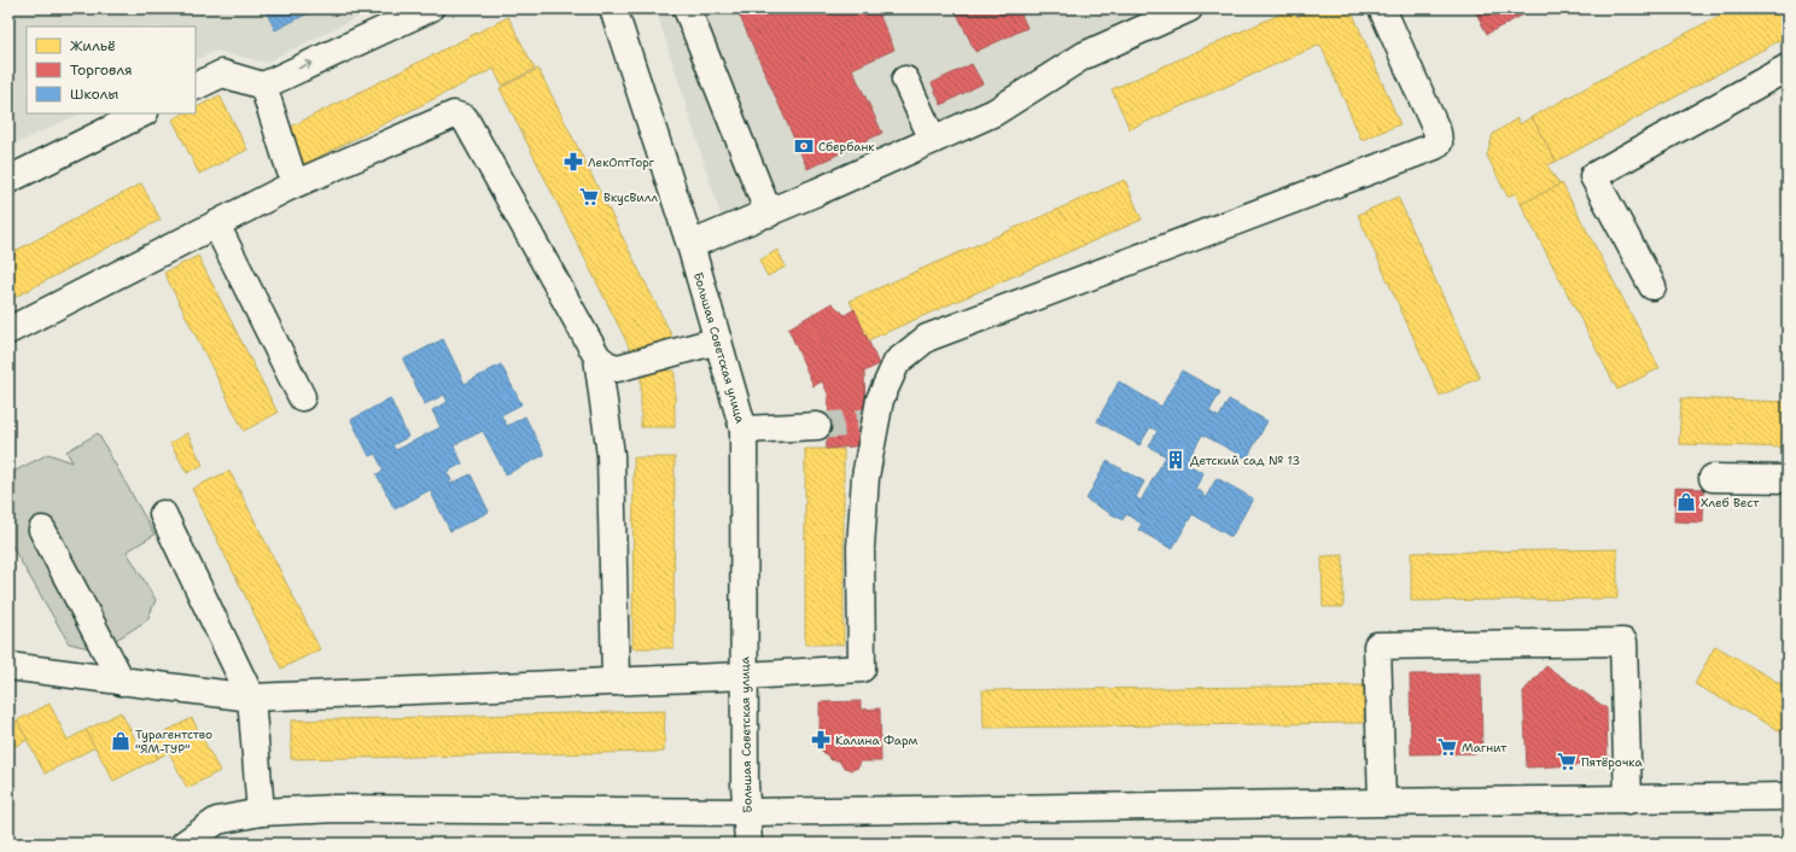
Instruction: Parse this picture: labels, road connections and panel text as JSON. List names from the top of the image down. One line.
{"streets":{"street":["Большая Советская улица"]},"places":{"bank":["Сбербанк"],"pharmacy":["ЛекОптТорг","Калина Фарм"],"supermarket":["ВкусВилл","Магнит","Пятёрочка"],"building":["Детский сад № 13"],"shop":["Хлеб Вест","Турагентство \"ЯМ-ТУР\""]},"legend":["Жильё","Торговля","Школы"]}
